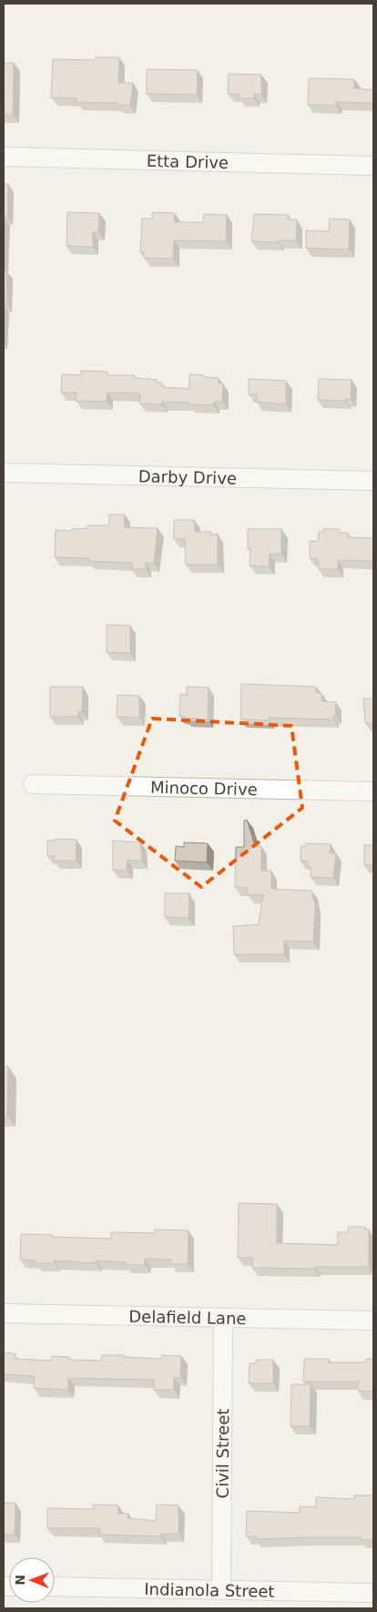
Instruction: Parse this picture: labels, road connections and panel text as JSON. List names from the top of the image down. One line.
{"streets":{"street":["Etta Drive","Darby Drive","Minoco Drive","Delafield Lane","Civil Street","Indianola Street"]},"crossings":[["Delafield Lane","Civil Street"],["Civil Street","Indianola Street"]],"north":"left"}
